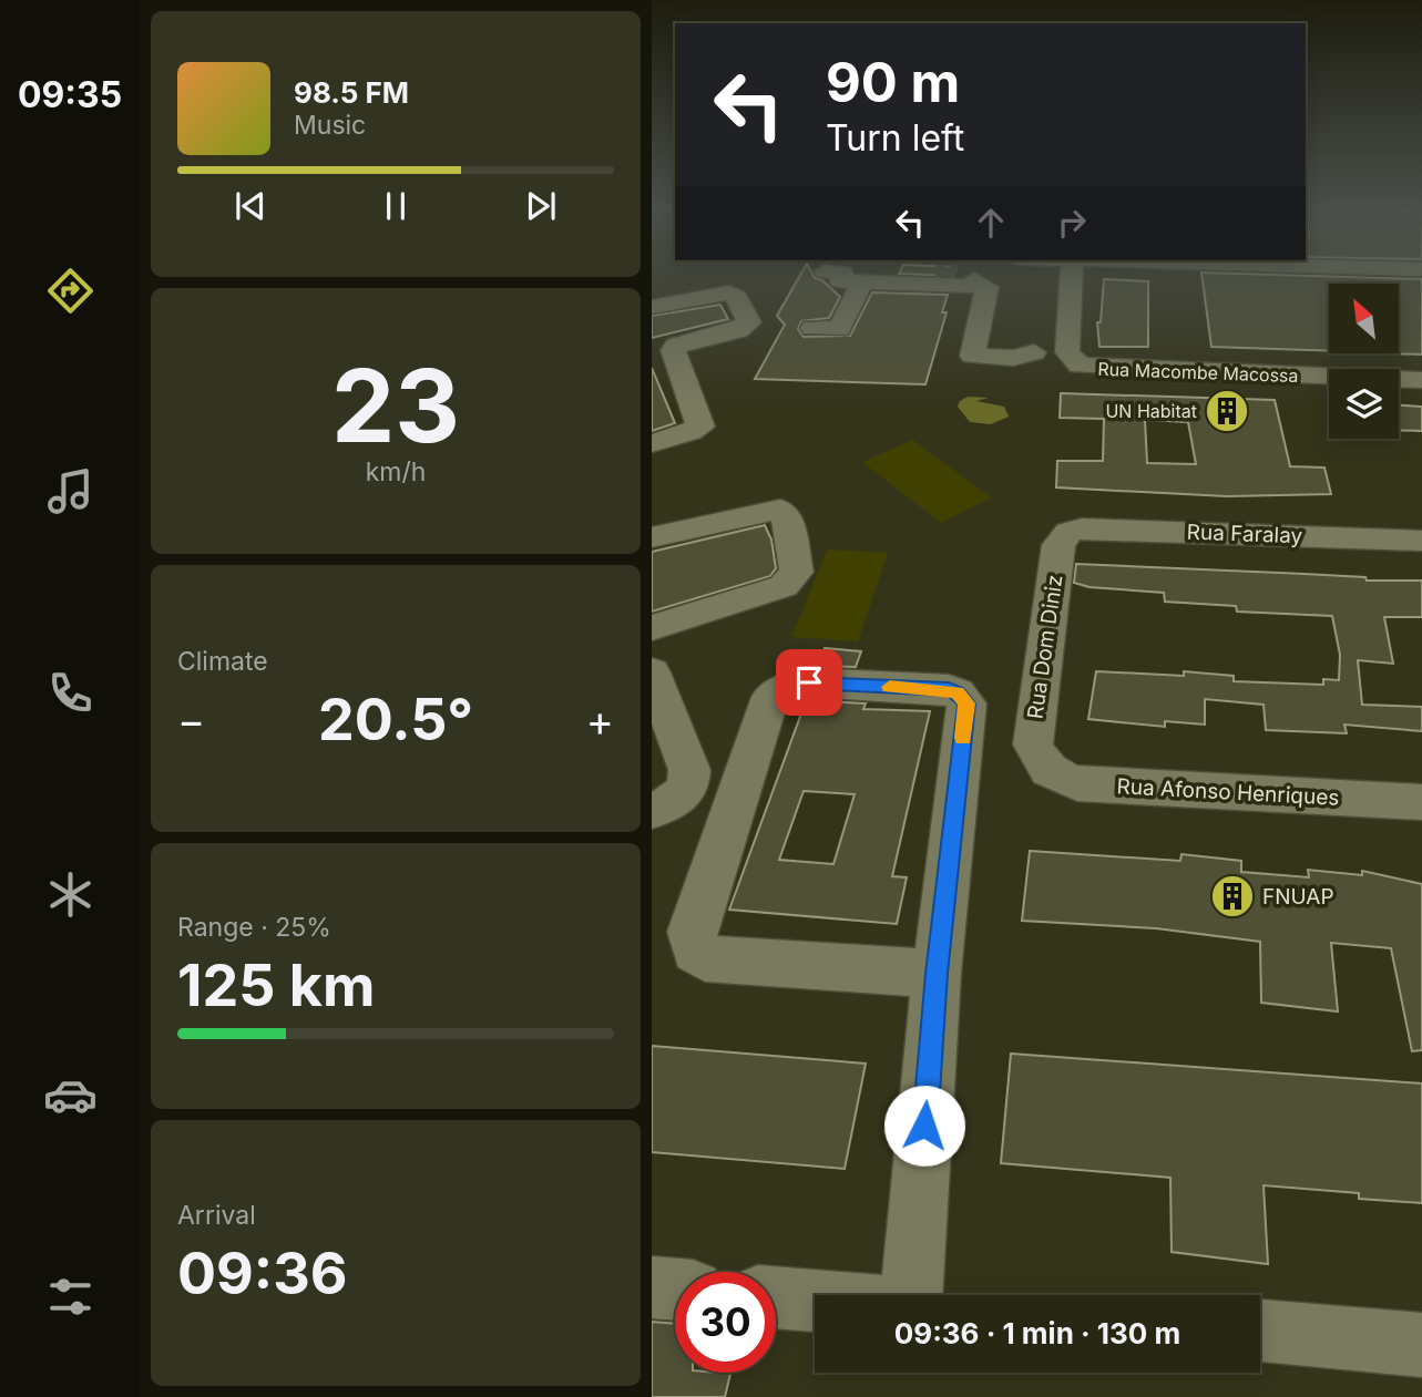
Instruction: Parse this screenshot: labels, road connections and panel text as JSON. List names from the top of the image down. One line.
{"streets":{"street":["Rua Macombe Macossa","Rua Faralay","Rua Dom Diniz","Rua Afonso Henriques"]},"crossings":[["Rua Faralay","Rua Dom Diniz"],["Rua Dom Diniz","Rua Afonso Henriques"]],"places":{"building":["UN Habitat","FNUAP"]},"north":"top left","page":{"tabs":"09:35","turn":["90 m","Turn left"],"song":["98.5 FM","Music"],"tile":[["23","km/h"],"Climate",["Range · 25%","125 km"],["Arrival","09:36"]],"heat":["−","20.5°","+"],"limit":"30","trip":"09:36 · 1 min · 130 m"}}
